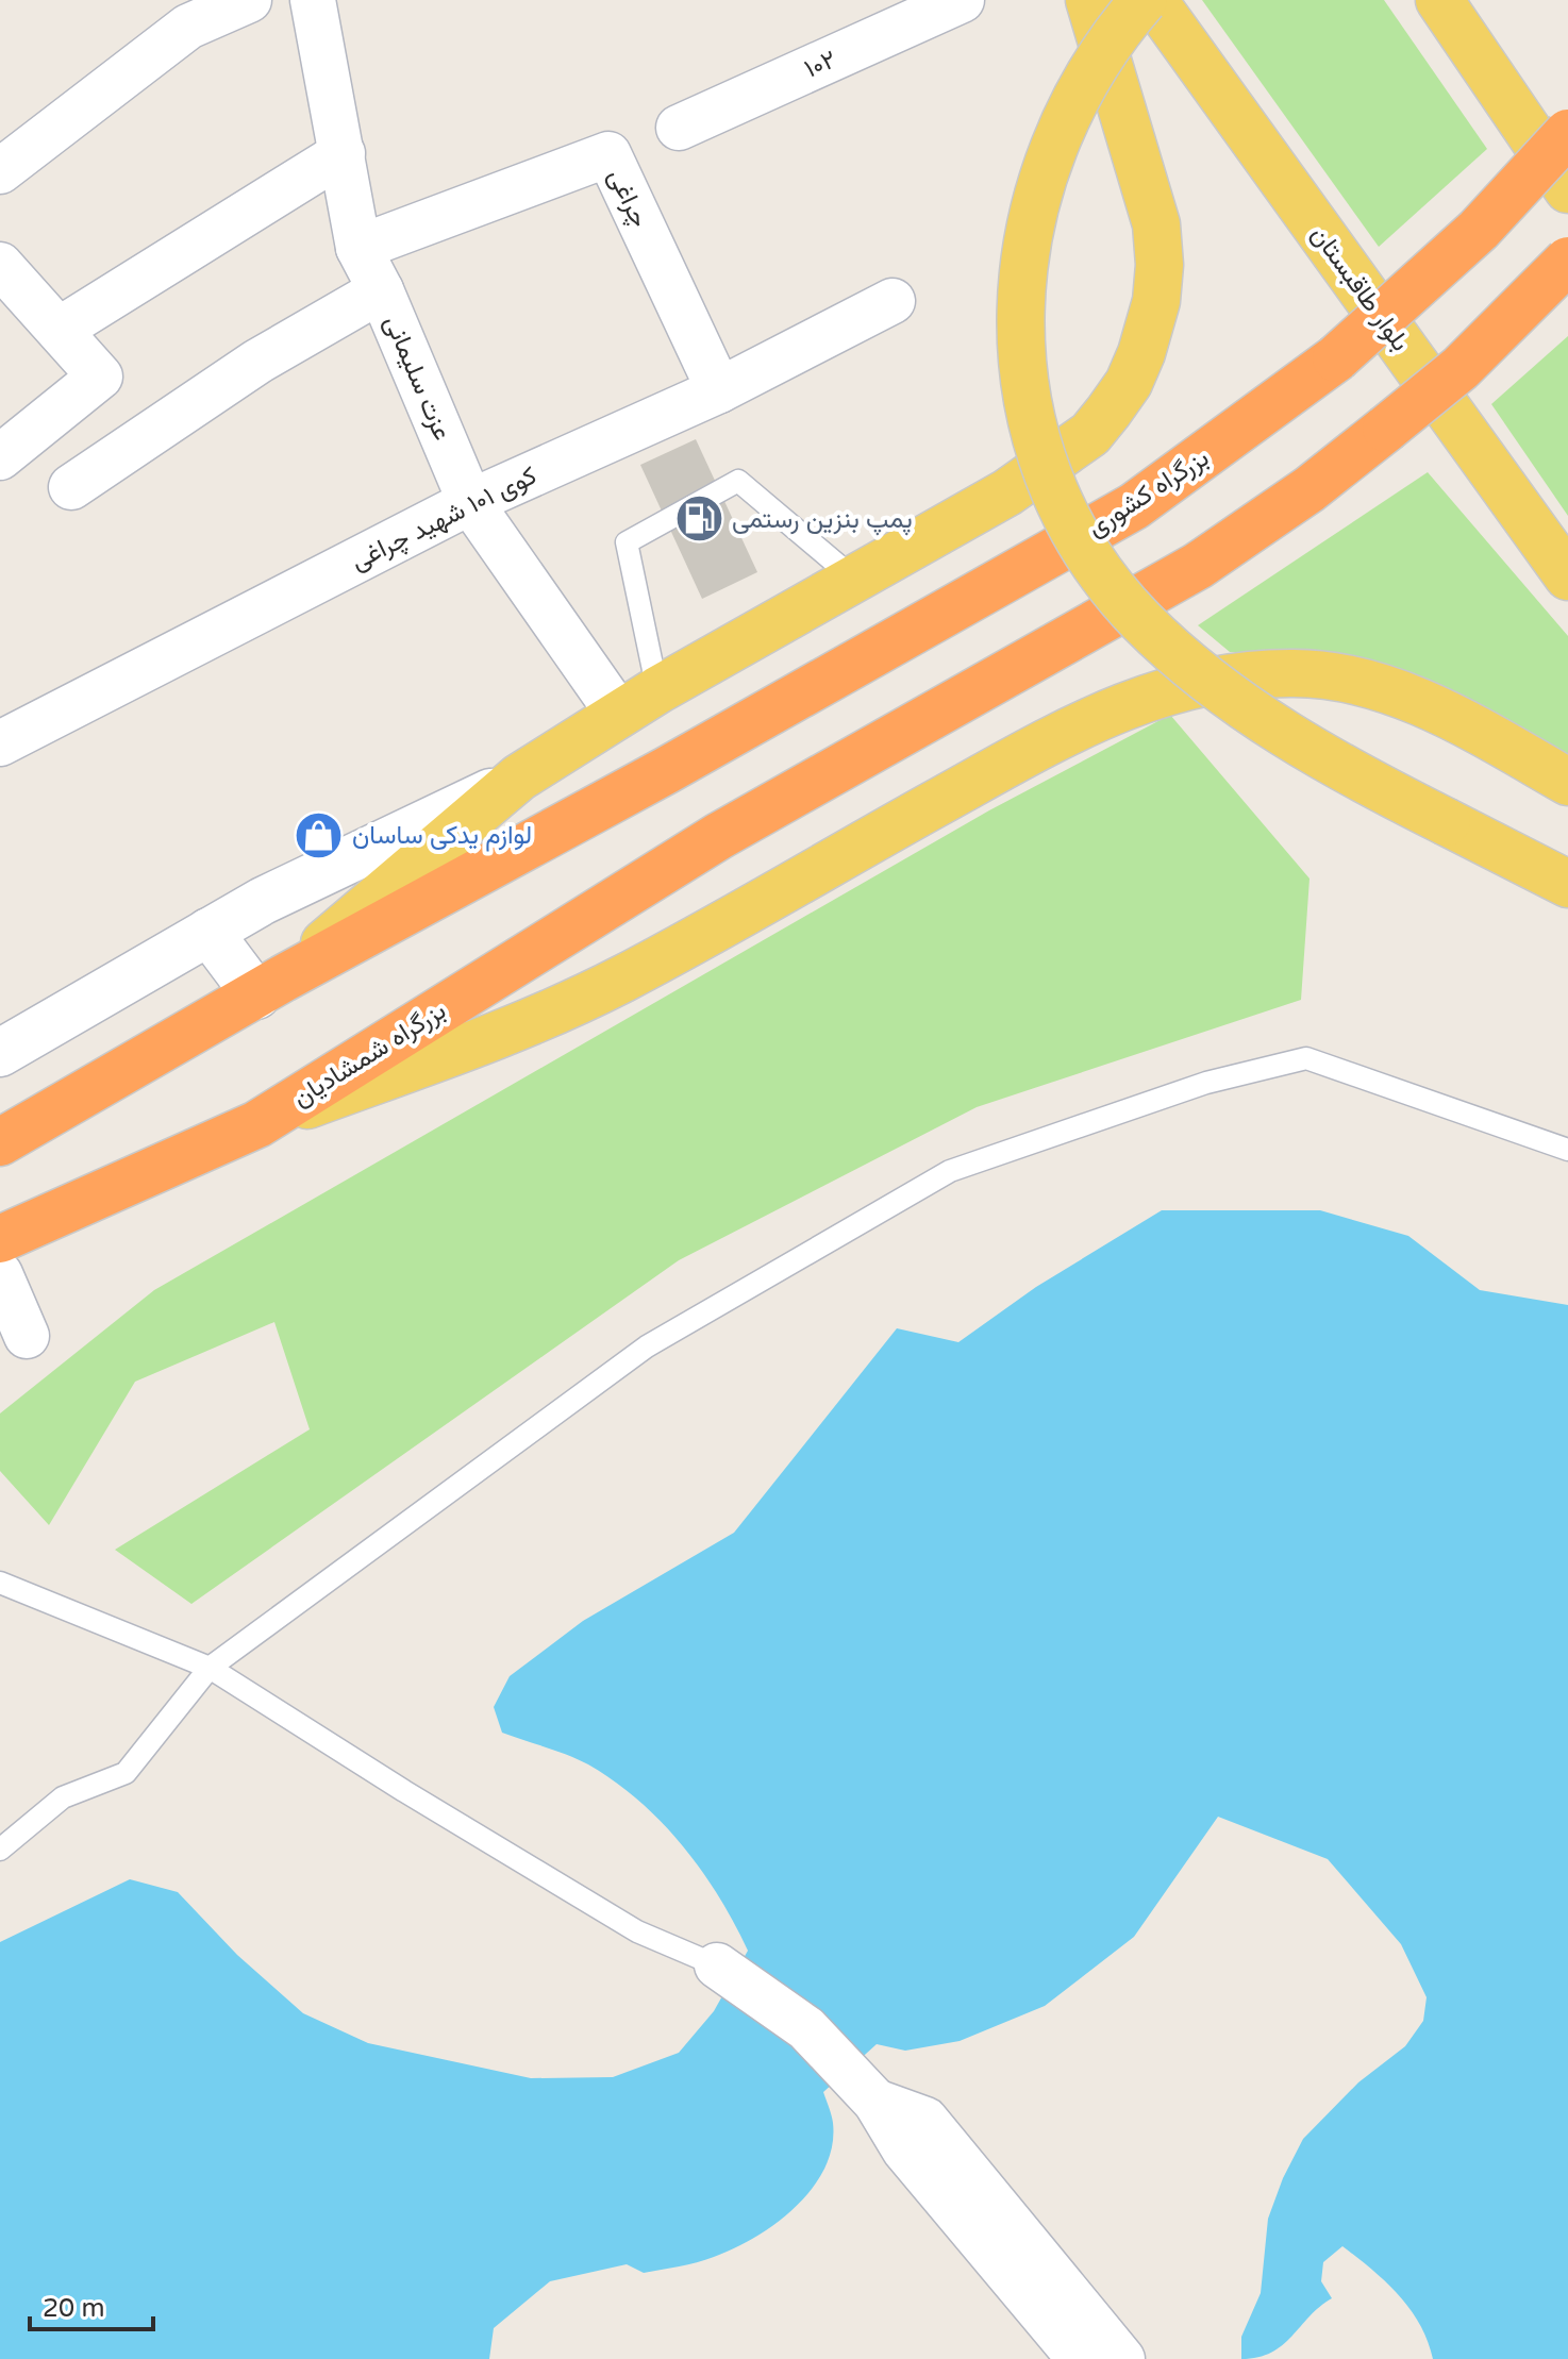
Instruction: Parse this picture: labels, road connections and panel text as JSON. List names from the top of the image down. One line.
{"streets":{"highway":["بزرگراه کشوری","بزرگراه شمشادیان"],"main road":["بلوار طاقبستان"],"street":["۱۰۲","چراغی","عزت سلیمانی","کوی ۱۰۱ شهید چراغی"]},"crossings":[["چراغی","عزت سلیمانی"],["چراغی","کوی ۱۰۱ شهید چراغی"],["عزت سلیمانی","کوی ۱۰۱ شهید چراغی"]],"places":{"fuel station":["پمپ بنزین رستمی"],"shop":["لوازم یدکی ساسان"]},"scale_bar":"20 m"}
